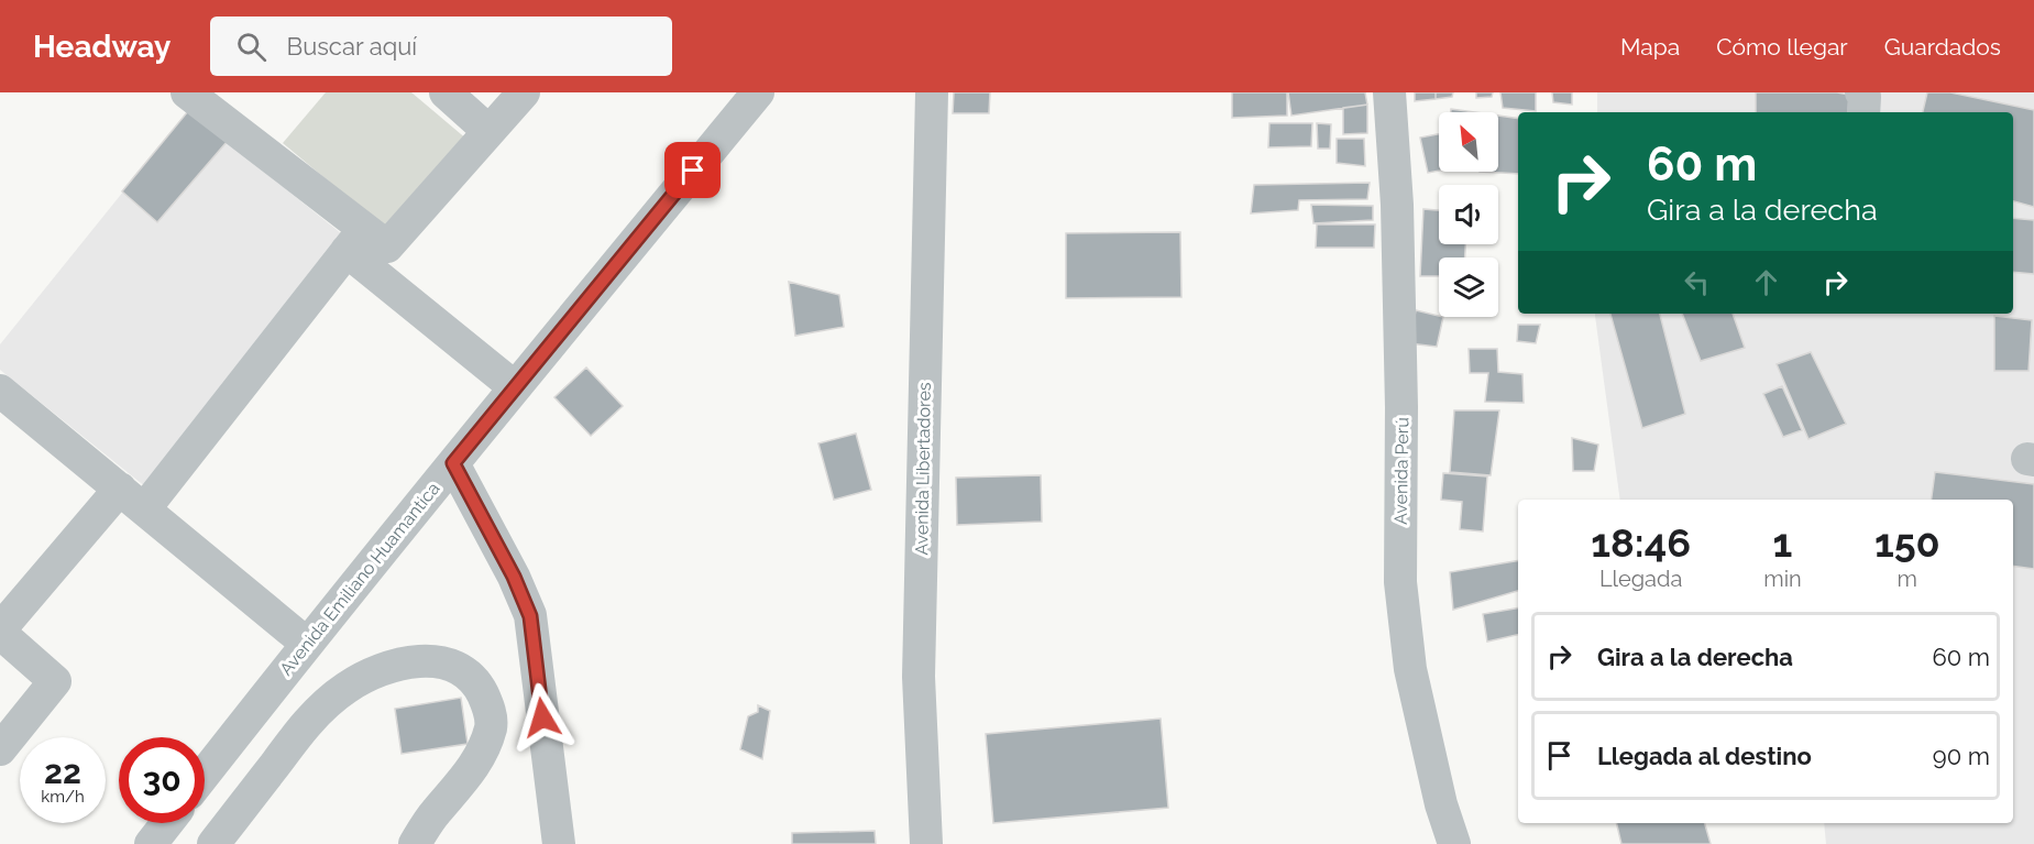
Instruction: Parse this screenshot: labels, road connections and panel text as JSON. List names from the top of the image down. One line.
{"streets":{"street":["Avenida Libertadores","Avenida Perú","Avenida Emiliano Huamantica"]},"north":"top left","page":{"header":"Headway","search":"Buscar aquí","nav":["Mapa","Cómo llegar","Guardados"],"turn":["60 m","Gira a la derecha"],"eta":["18:46","Llegada","1","min","150","m"],"list":[{"name":"Gira a la derecha","value":"60 m"},{"name":"Llegada al destino","value":"90 m"}],"speed":"22 km/h","limit":"30"}}
